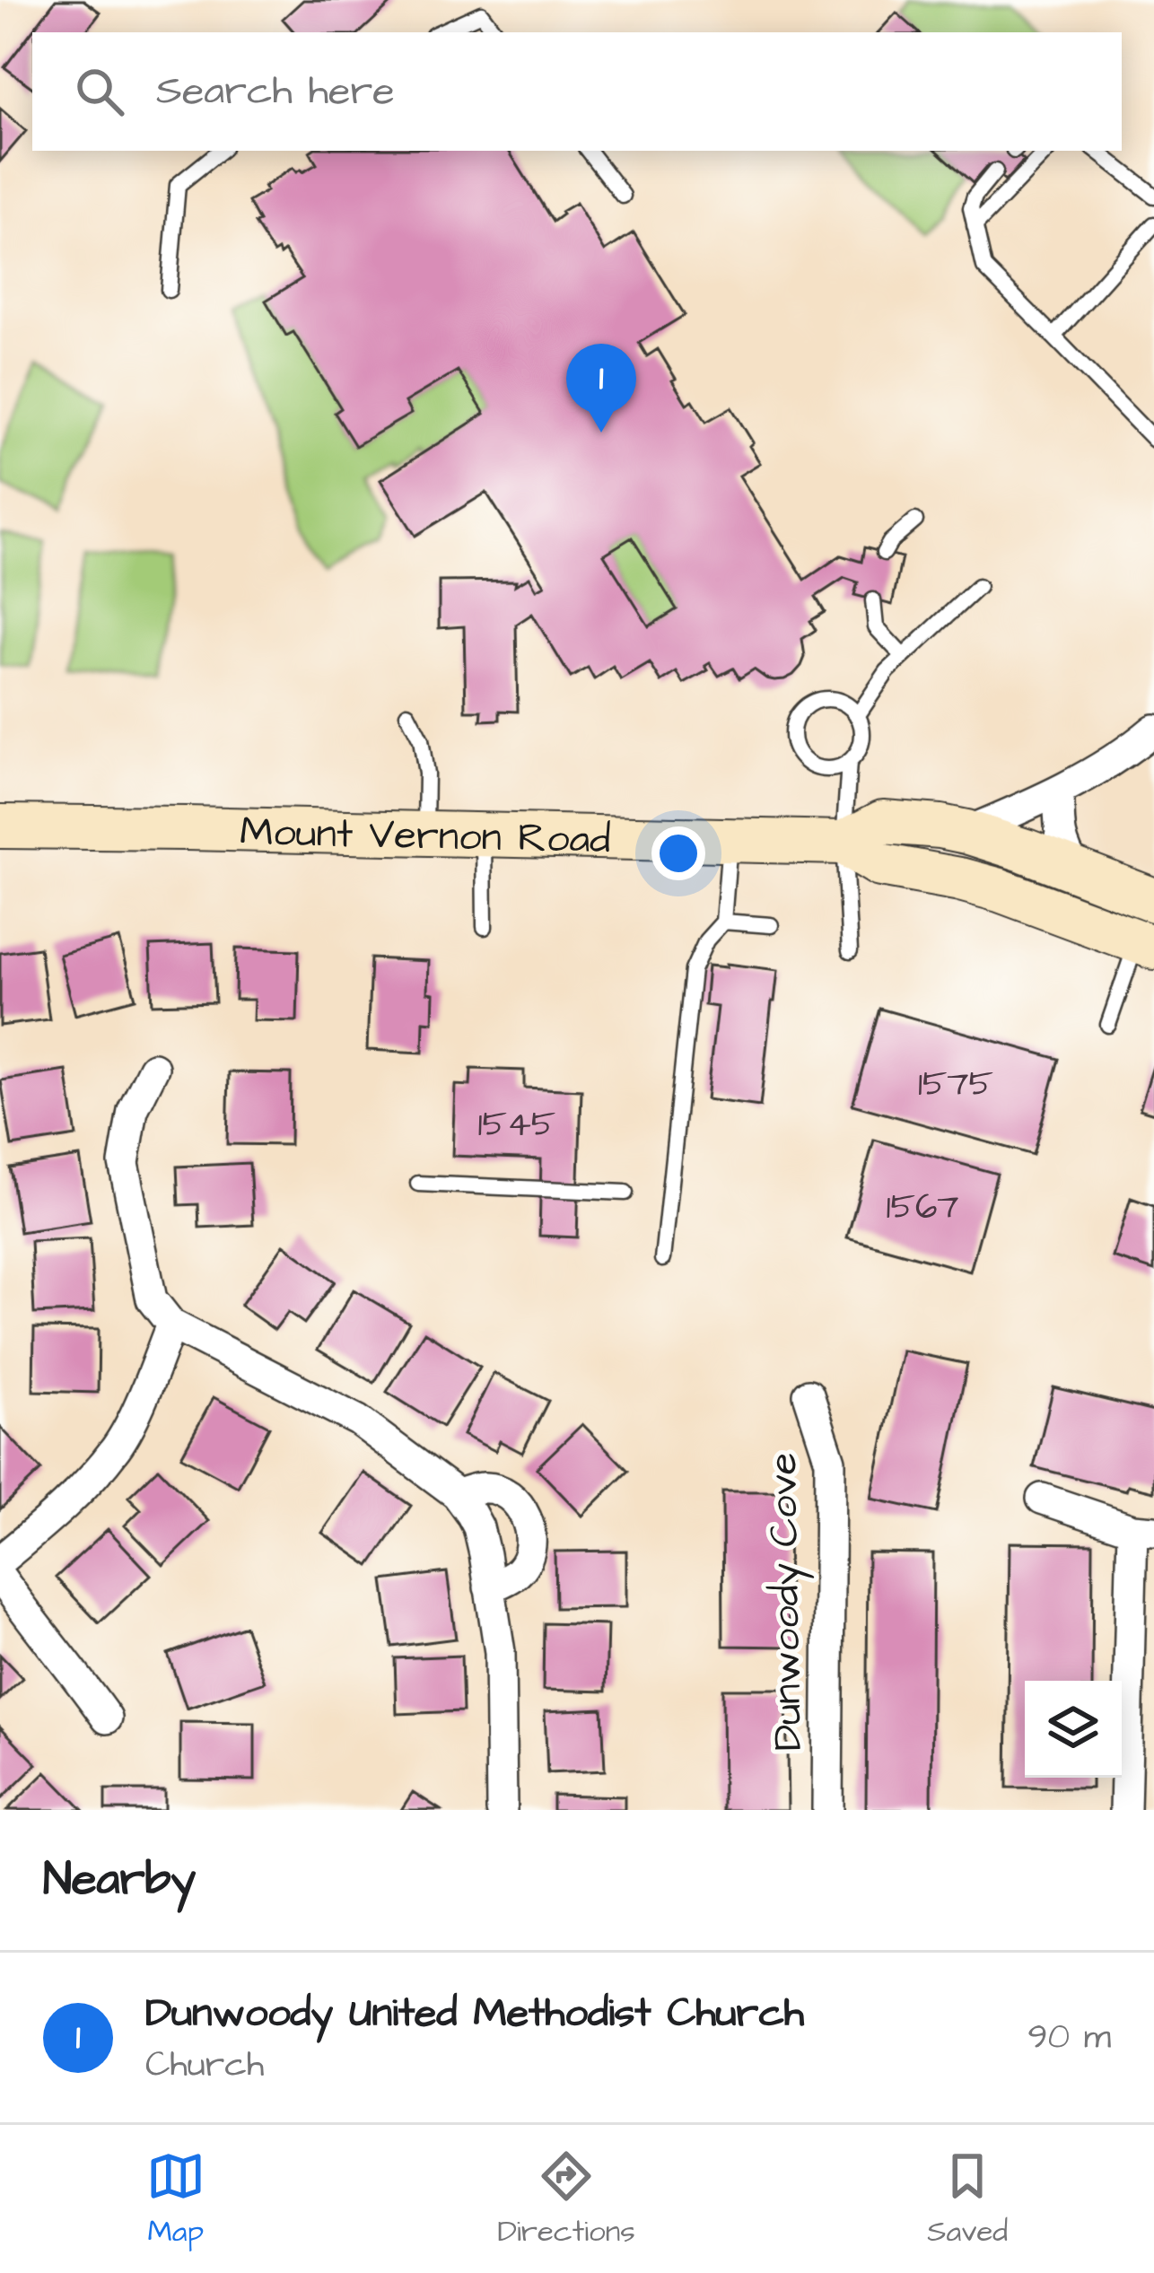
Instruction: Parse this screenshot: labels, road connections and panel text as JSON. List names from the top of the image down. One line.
{"streets":{"main road":["Mount Vernon Road"],"street":["Dunwoody Cove"]},"house_numbers":["1575","1545","1567"],"page":{"search":"Search here","pins":"1","heading":"Nearby","list":[{"mark":"1","name":"Dunwoody United Methodist Church","note":"Church","value":"90 m"}],"nav":["Map","Directions","Saved"]}}
